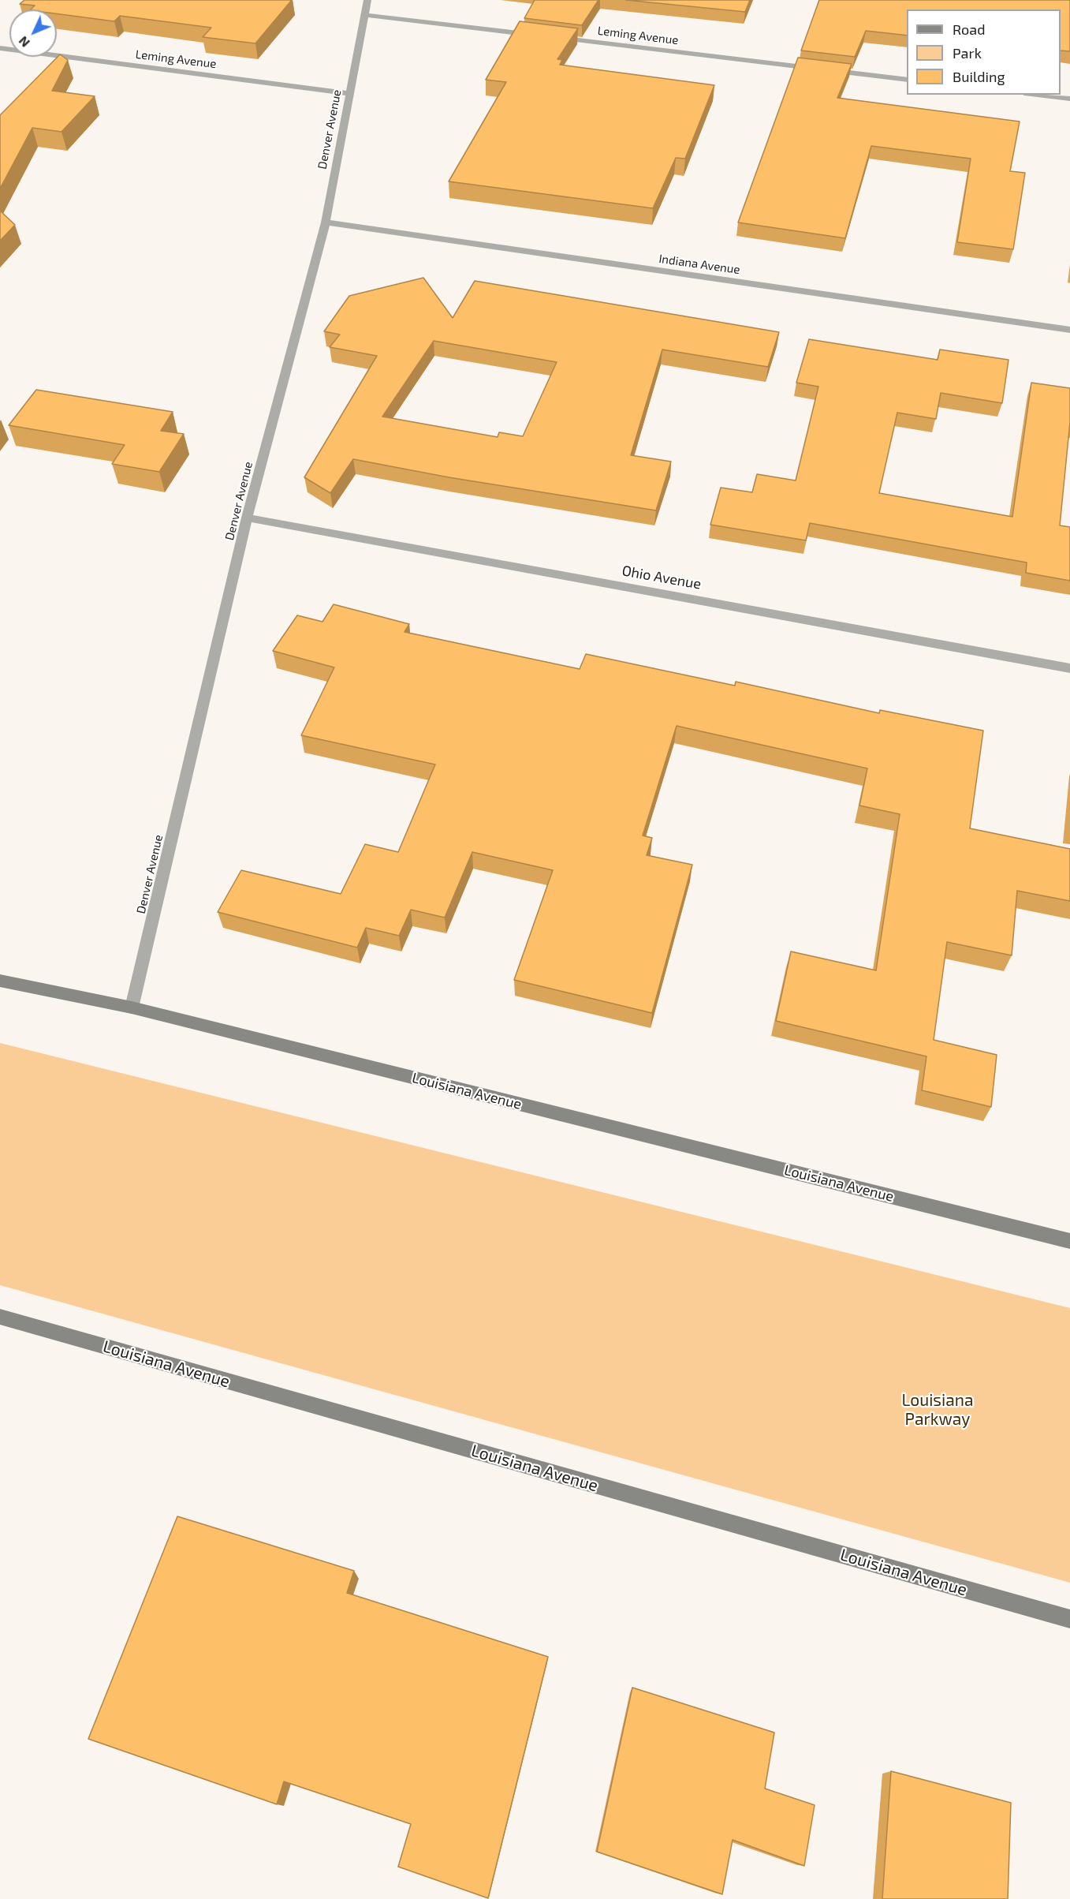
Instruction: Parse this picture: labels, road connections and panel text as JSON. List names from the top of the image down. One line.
{"streets":{"main road":["Louisiana Avenue"],"street":["Leming Avenue","Denver Avenue","Indiana Avenue","Ohio Avenue"]},"crossings":[["Leming Avenue","Denver Avenue"],["Denver Avenue","Indiana Avenue"],["Denver Avenue","Ohio Avenue"],["Denver Avenue","Louisiana Avenue"]],"parks":["Louisiana Parkway"],"legend":["Road","Park","Building"],"north":"bottom left"}
